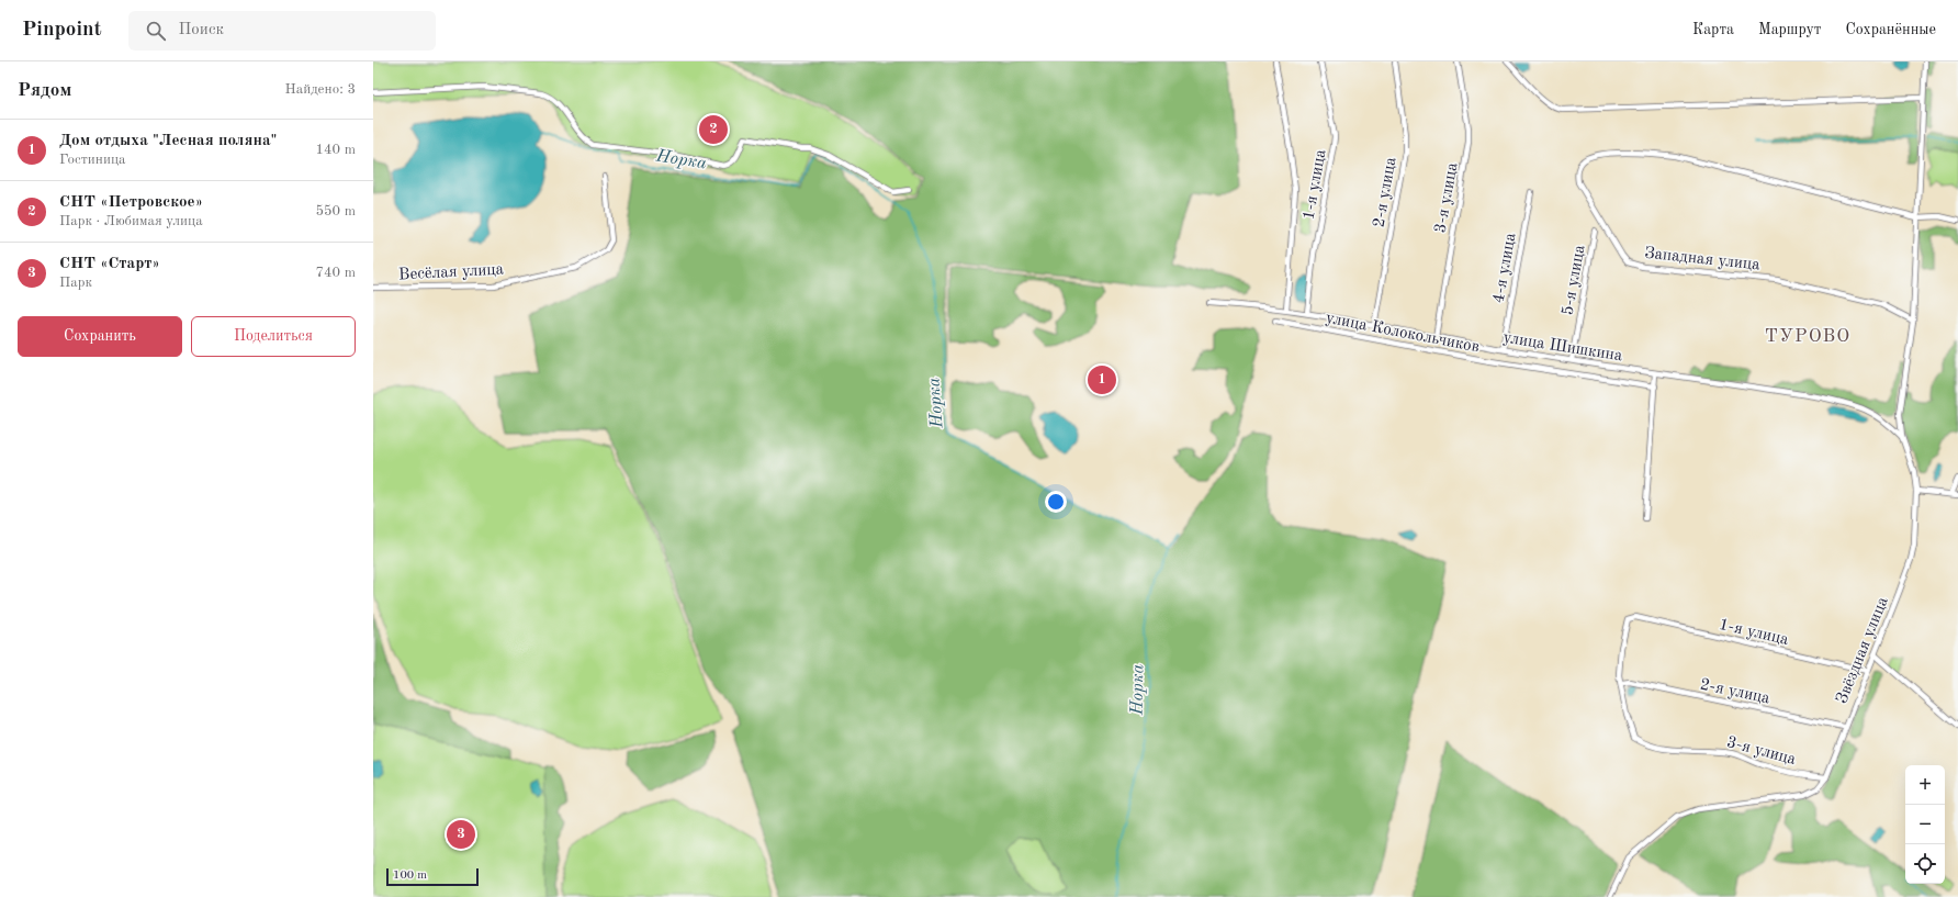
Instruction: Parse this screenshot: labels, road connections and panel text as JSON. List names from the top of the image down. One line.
{"streets":{"street":["1-я улица","2-я улица","3-я улица","Западная улица","4-я улица","Весёлая улица","5-я улица","улица Колокольчиков","улица Шишкина","Звёздная улица"]},"crossings":[["1-я улица","2-я улица"],["1-я улица","3-я улица"],["1-я улица","улица Шишкина"],["1-я улица","Звёздная улица"],["2-я улица","3-я улица"],["2-я улица","улица Шишкина"],["2-я улица","Звёздная улица"],["3-я улица","улица Шишкина"],["3-я улица","Звёздная улица"],["Западная улица","Звёздная улица"],["4-я улица","улица Шишкина"],["5-я улица","улица Шишкина"],["улица Шишкина","Звёздная улица"]],"districts":["ТУРОВО"],"water":["Норка"],"scale_bar":"100 m","page":{"header":"Pinpoint","search":"Поиск","nav":["Карта","Маршрут","Сохранённые"],"heading":["Рядом","Найдено: 3"],"pins":["2","1","3"],"list":[{"mark":"1","name":"Дом отдыха \"Лесная поляна\"","note":"Гостиница","value":"140 m"},{"mark":"2","name":"СНТ «Петровское»","note":"Парк · Любимая улица","value":"550 m"},{"mark":"3","name":"СНТ «Старт»","note":"Парк","value":"740 m"}],"buttons":["Сохранить","Поделиться"],"map_buttons":["+","−"],"scale":"100 m"}}
